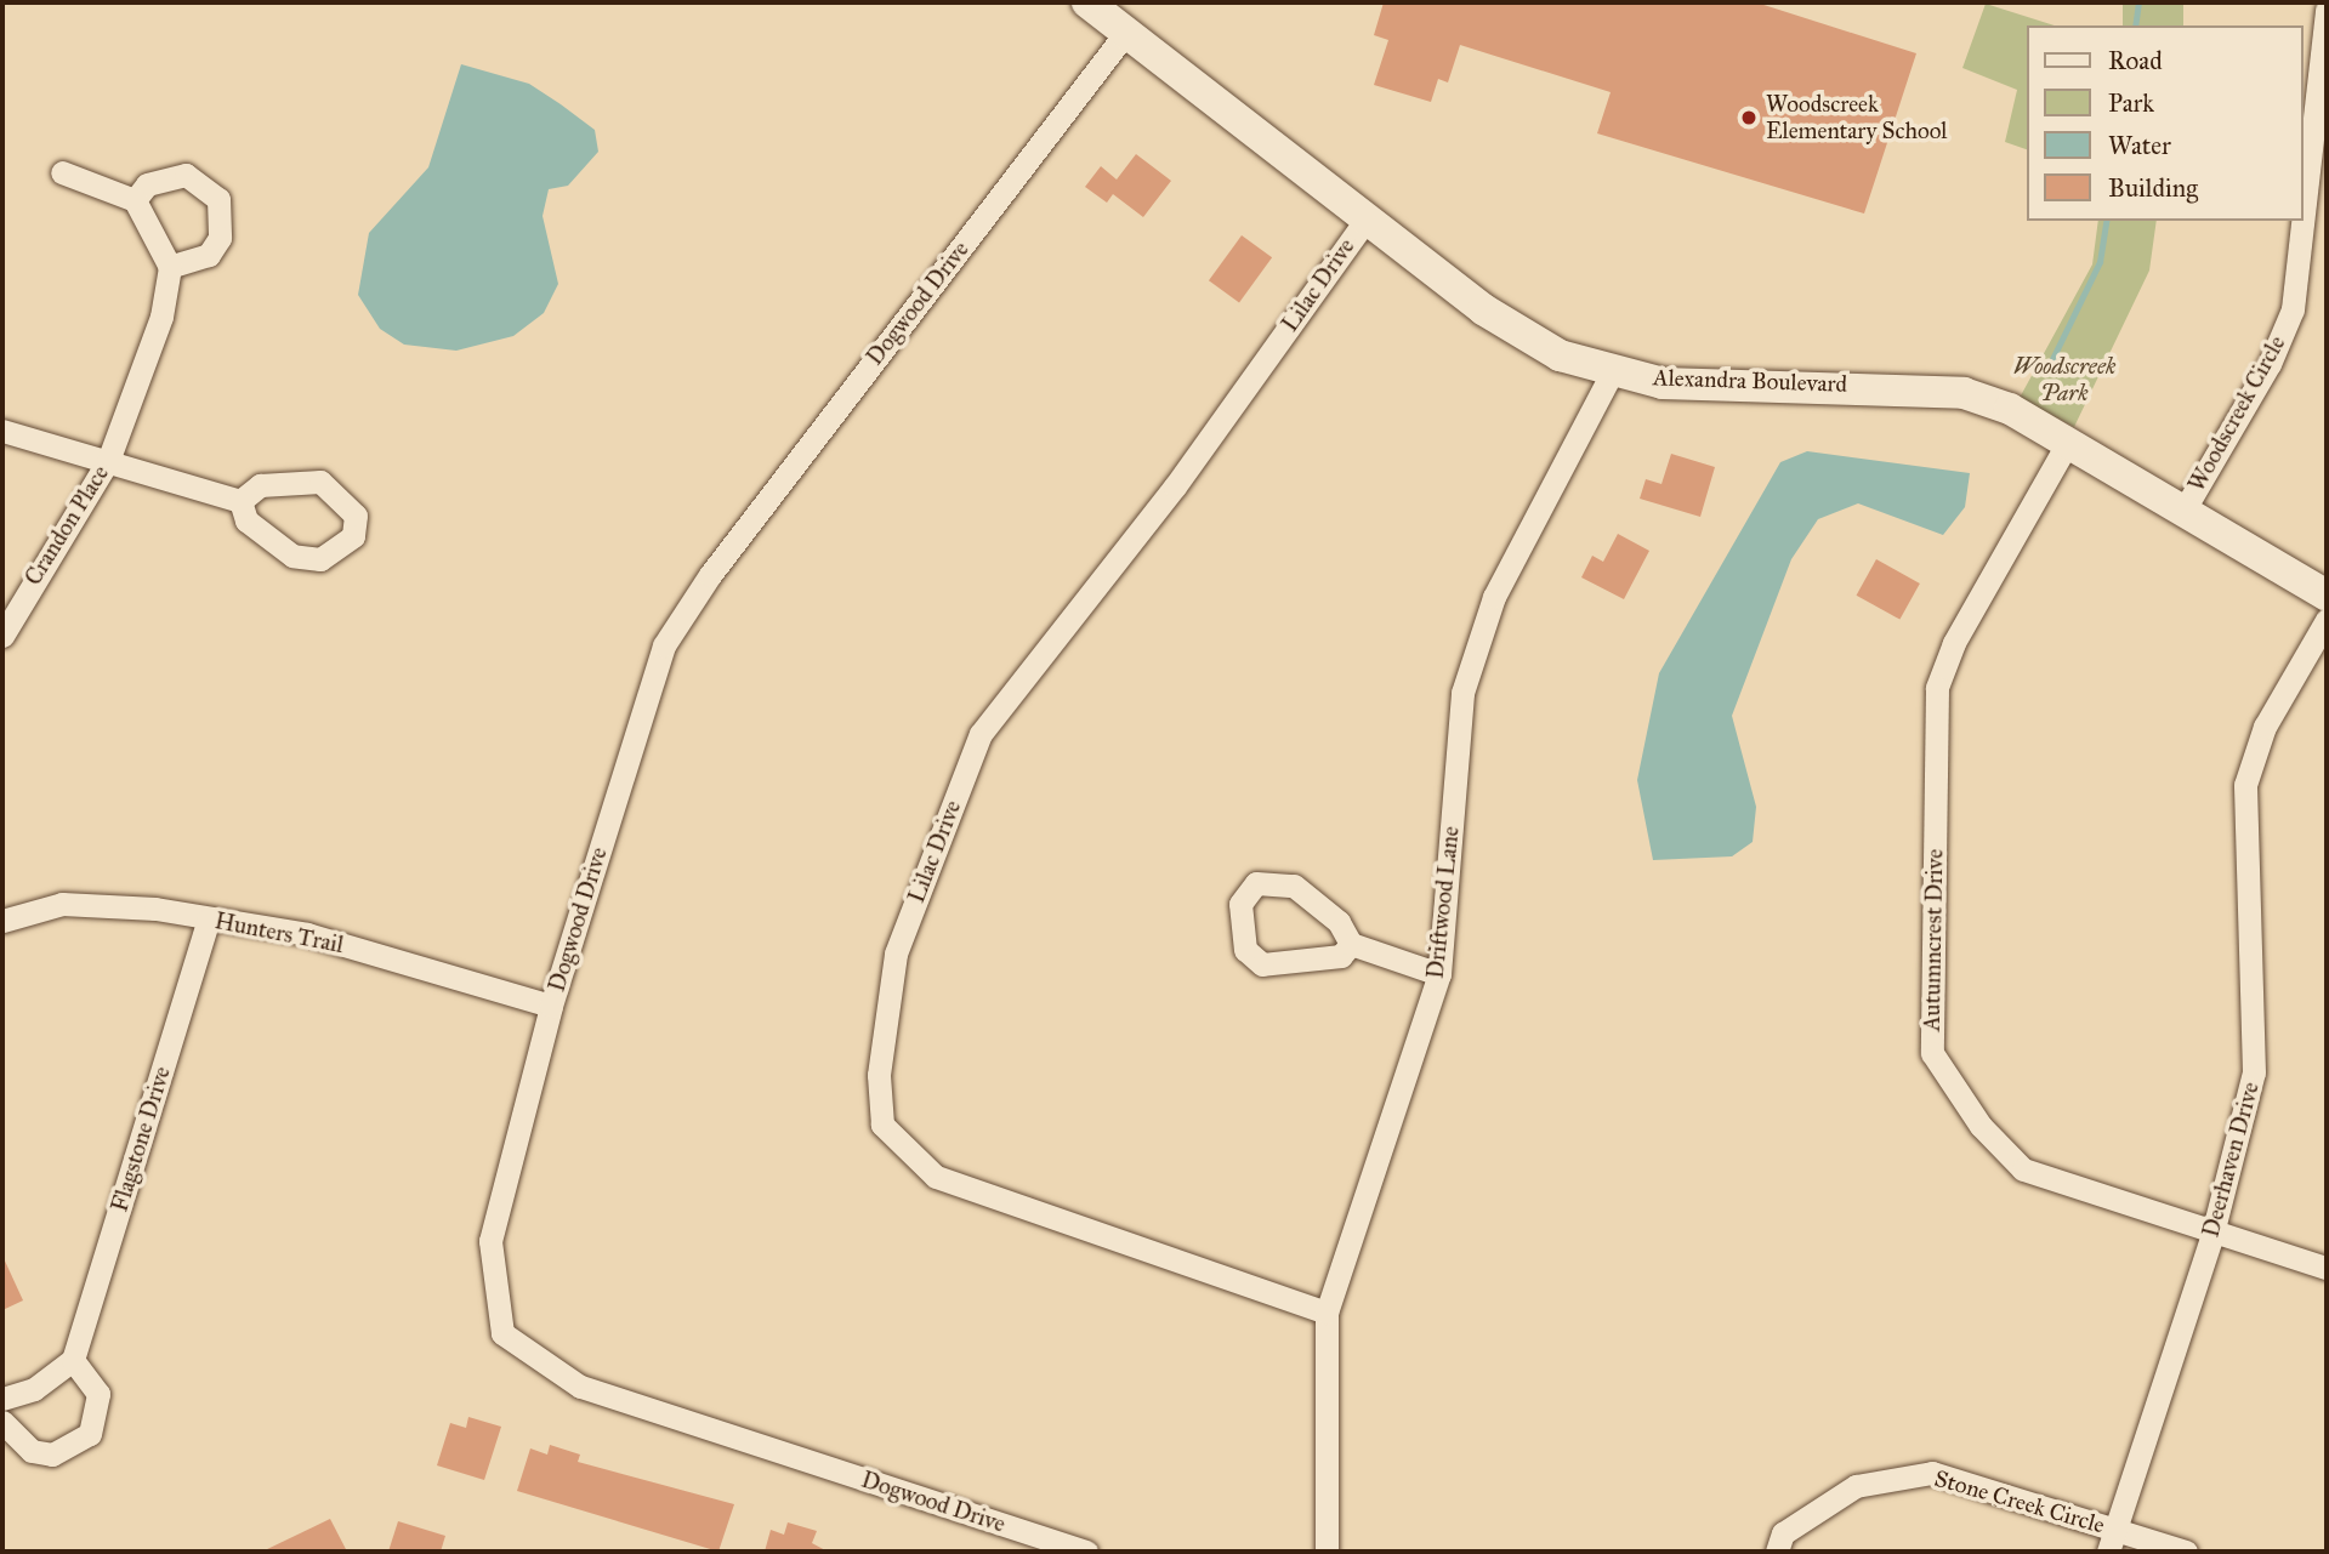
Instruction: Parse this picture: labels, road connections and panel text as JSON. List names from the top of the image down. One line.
{"streets":{"street":["Lilac Drive","Dogwood Drive","Alexandra Boulevard","Woodscreek Circle","Crandon Place","Driftwood Lane","Hunters Trail","Autumncrest Drive","Flagstone Drive","Deerhaven Drive","Stone Creek Circle"]},"crossings":[["Lilac Drive","Alexandra Boulevard"],["Lilac Drive","Driftwood Lane"],["Dogwood Drive","Alexandra Boulevard"],["Dogwood Drive","Hunters Trail"],["Alexandra Boulevard","Woodscreek Circle"],["Alexandra Boulevard","Driftwood Lane"],["Alexandra Boulevard","Autumncrest Drive"],["Hunters Trail","Flagstone Drive"],["Autumncrest Drive","Deerhaven Drive"],["Deerhaven Drive","Stone Creek Circle"]],"parks":["Woodscreek Park"],"places":["Woodscreek Elementary School"],"legend":["Road","Park","Water","Building"]}
